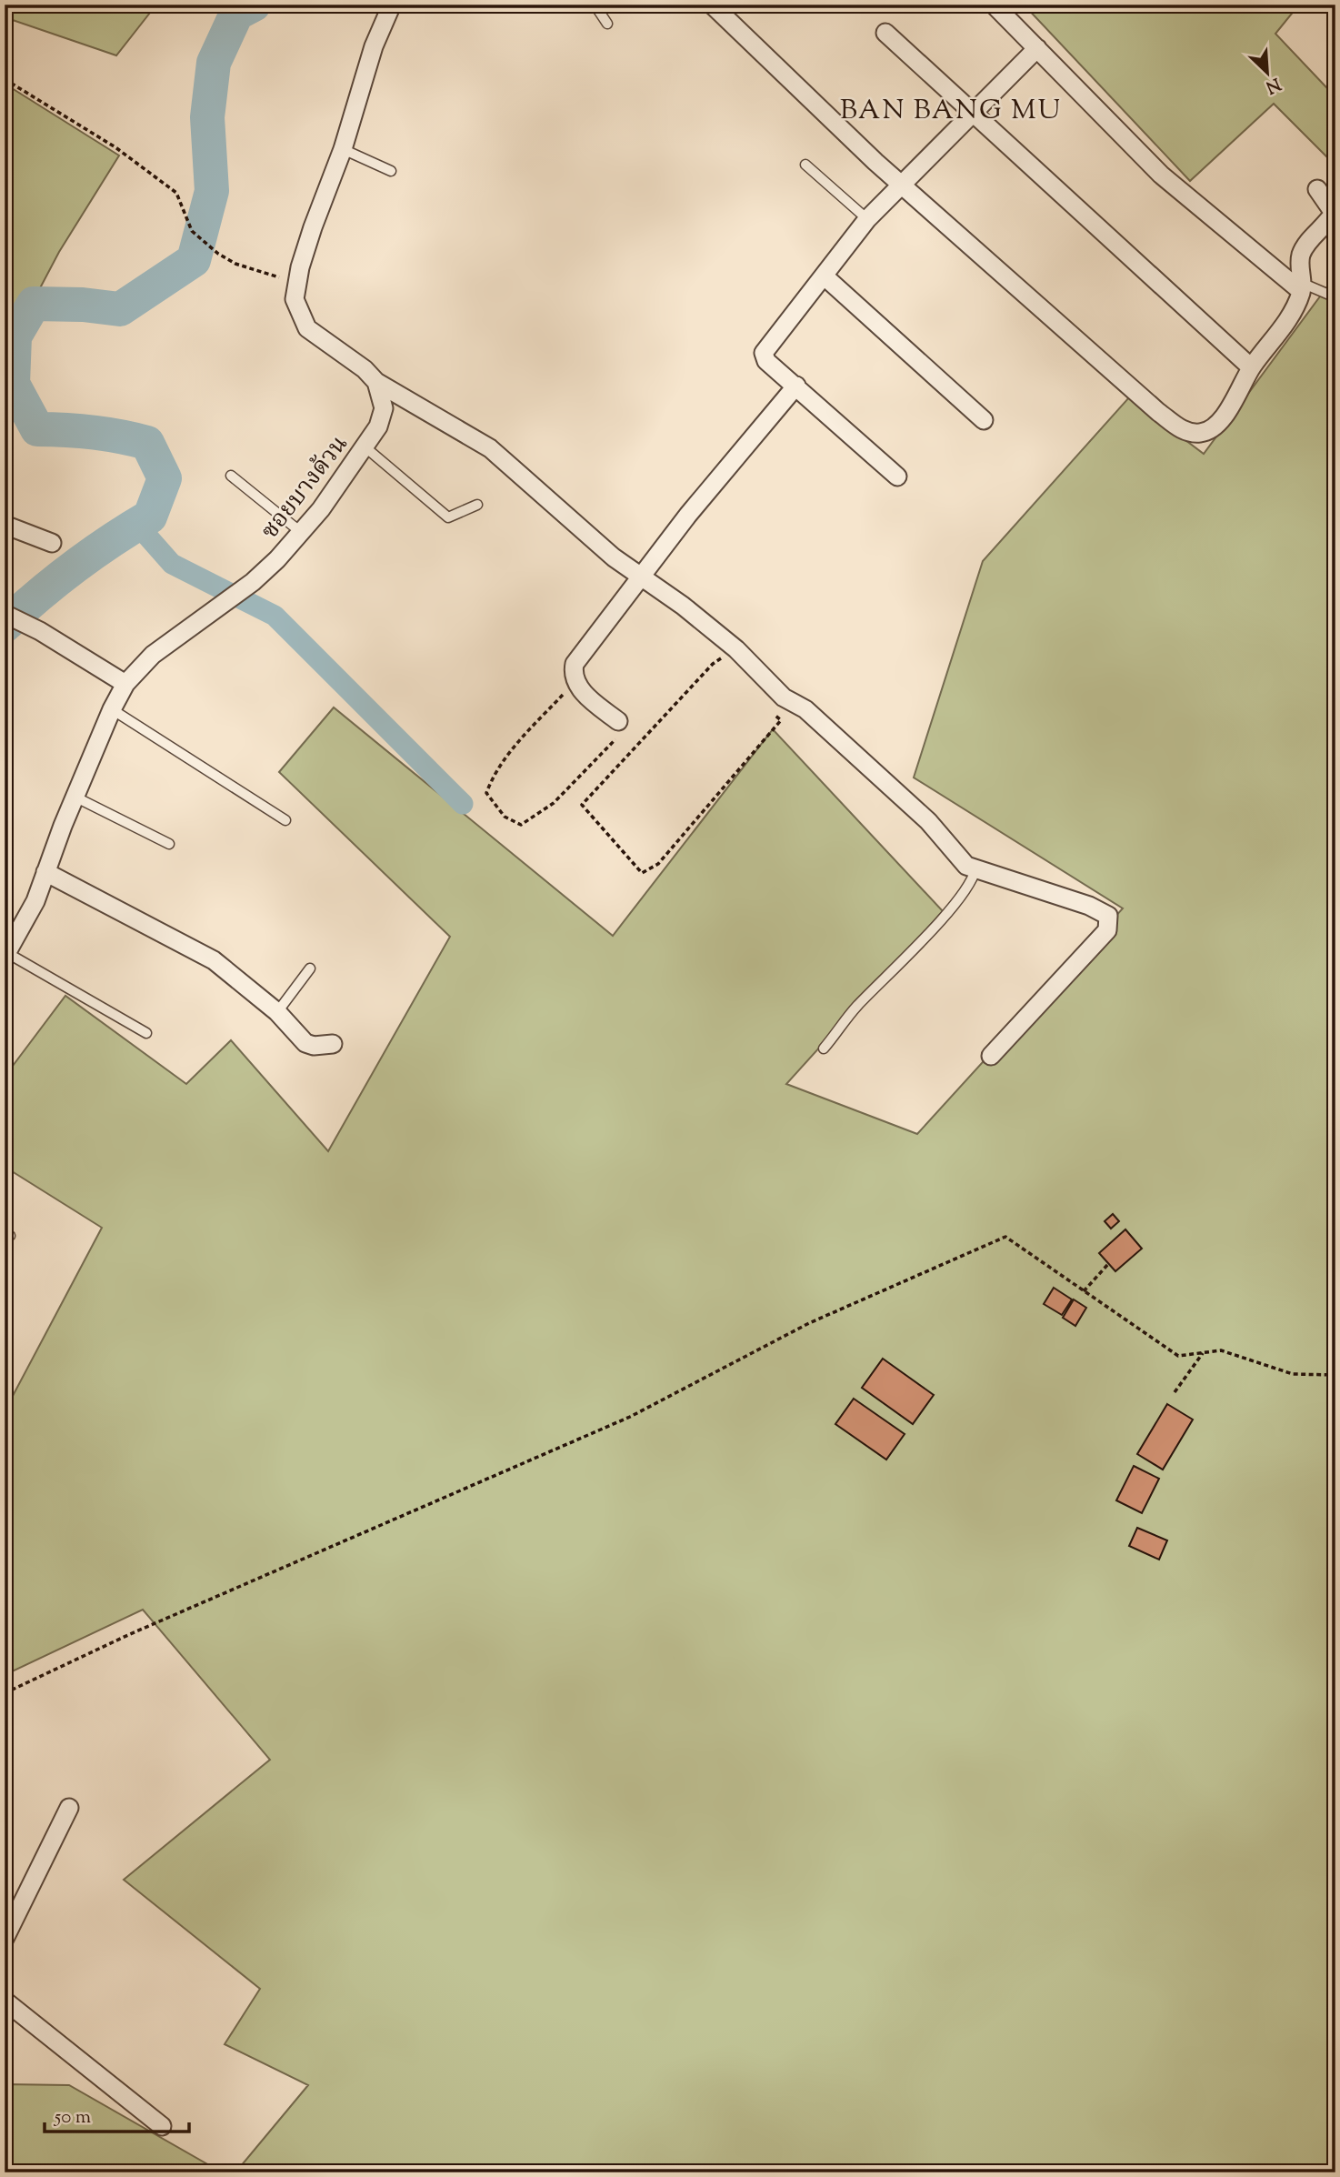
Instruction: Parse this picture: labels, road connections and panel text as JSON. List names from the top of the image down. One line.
{"streets":{"street":["ซอยบางด้วน"]},"districts":["BAN BANG MU"],"scale_bar":"50 m","north":"bottom right"}
